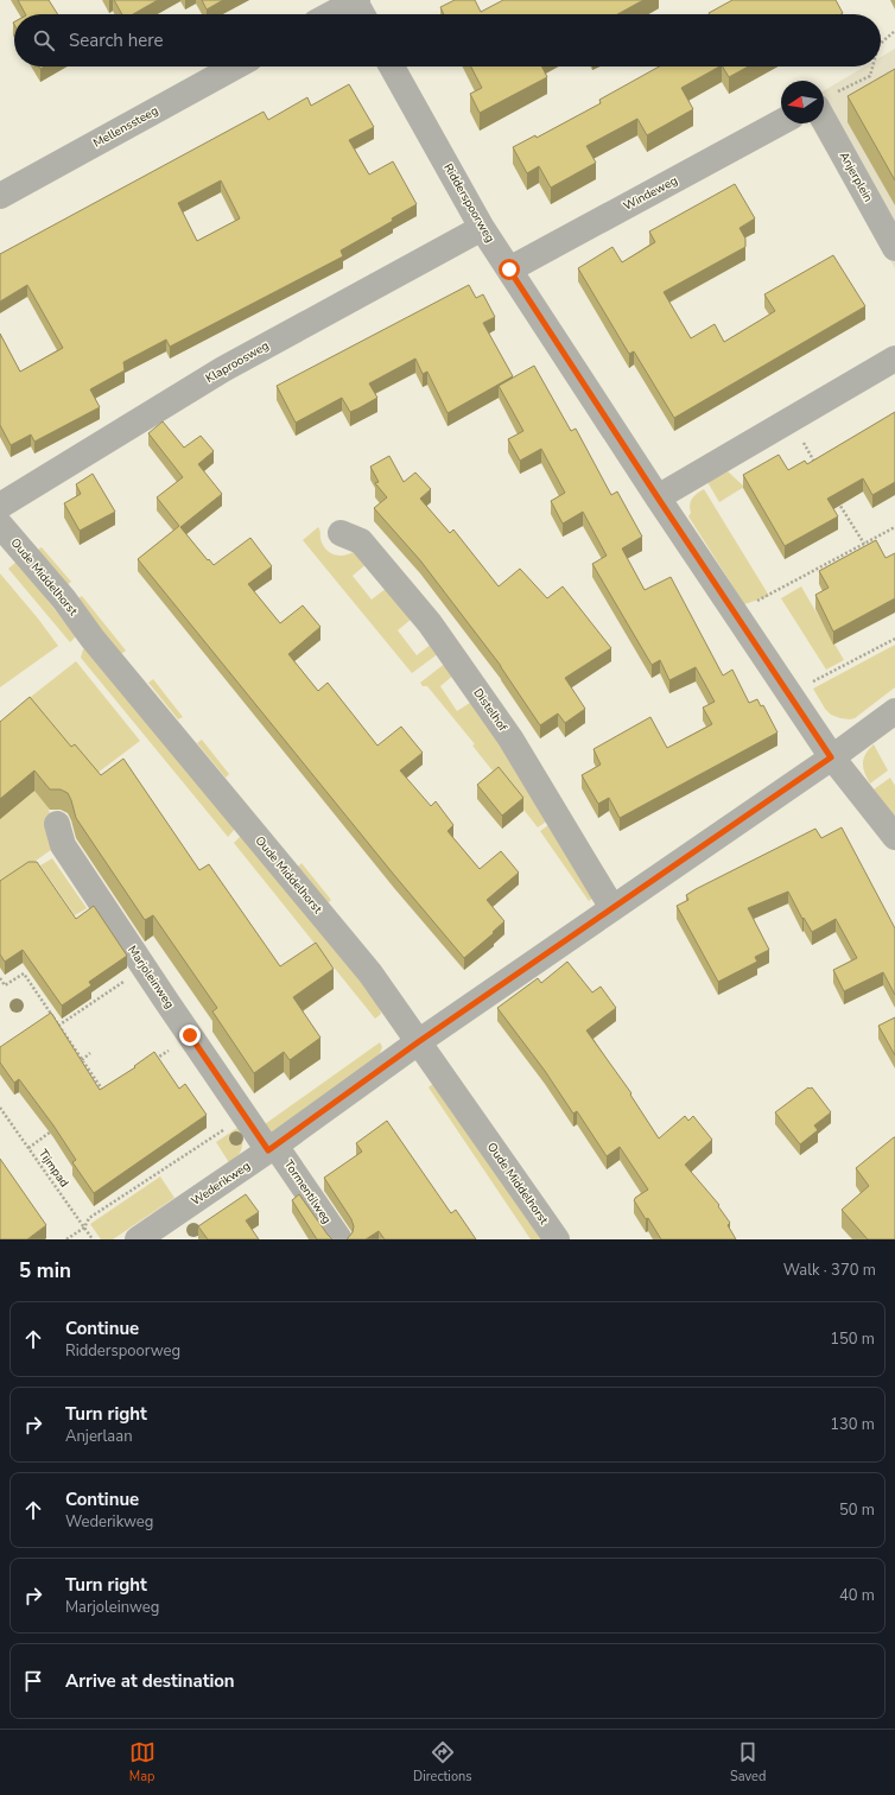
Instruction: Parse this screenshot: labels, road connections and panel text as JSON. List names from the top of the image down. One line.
{"streets":{"street":["Mellenssteeg","Anjerplein","Windeweg","Ridderspoorweg","Klaproosweg","Oude Middelhorst","Distelhof","Marjoleinweg","Wederikweg","Tormentilweg"],"path":["Tijmpad"]},"crossings":[["Windeweg","Ridderspoorweg"],["Ridderspoorweg","Klaproosweg"],["Ridderspoorweg","Wederikweg"],["Oude Middelhorst","Wederikweg"],["Distelhof","Wederikweg"],["Marjoleinweg","Wederikweg"],["Marjoleinweg","Tormentilweg"],["Wederikweg","Tormentilweg"]],"north":"left","page":{"search":"Search here","heading":["5 min","Walk · 370 m"],"list":[["Continue","Ridderspoorweg","150 m"],["Turn right","Anjerlaan","130 m"],["Continue","Wederikweg","50 m"],["Turn right","Marjoleinweg","40 m"],"Arrive at destination"],"nav":["Map","Directions","Saved"]}}
